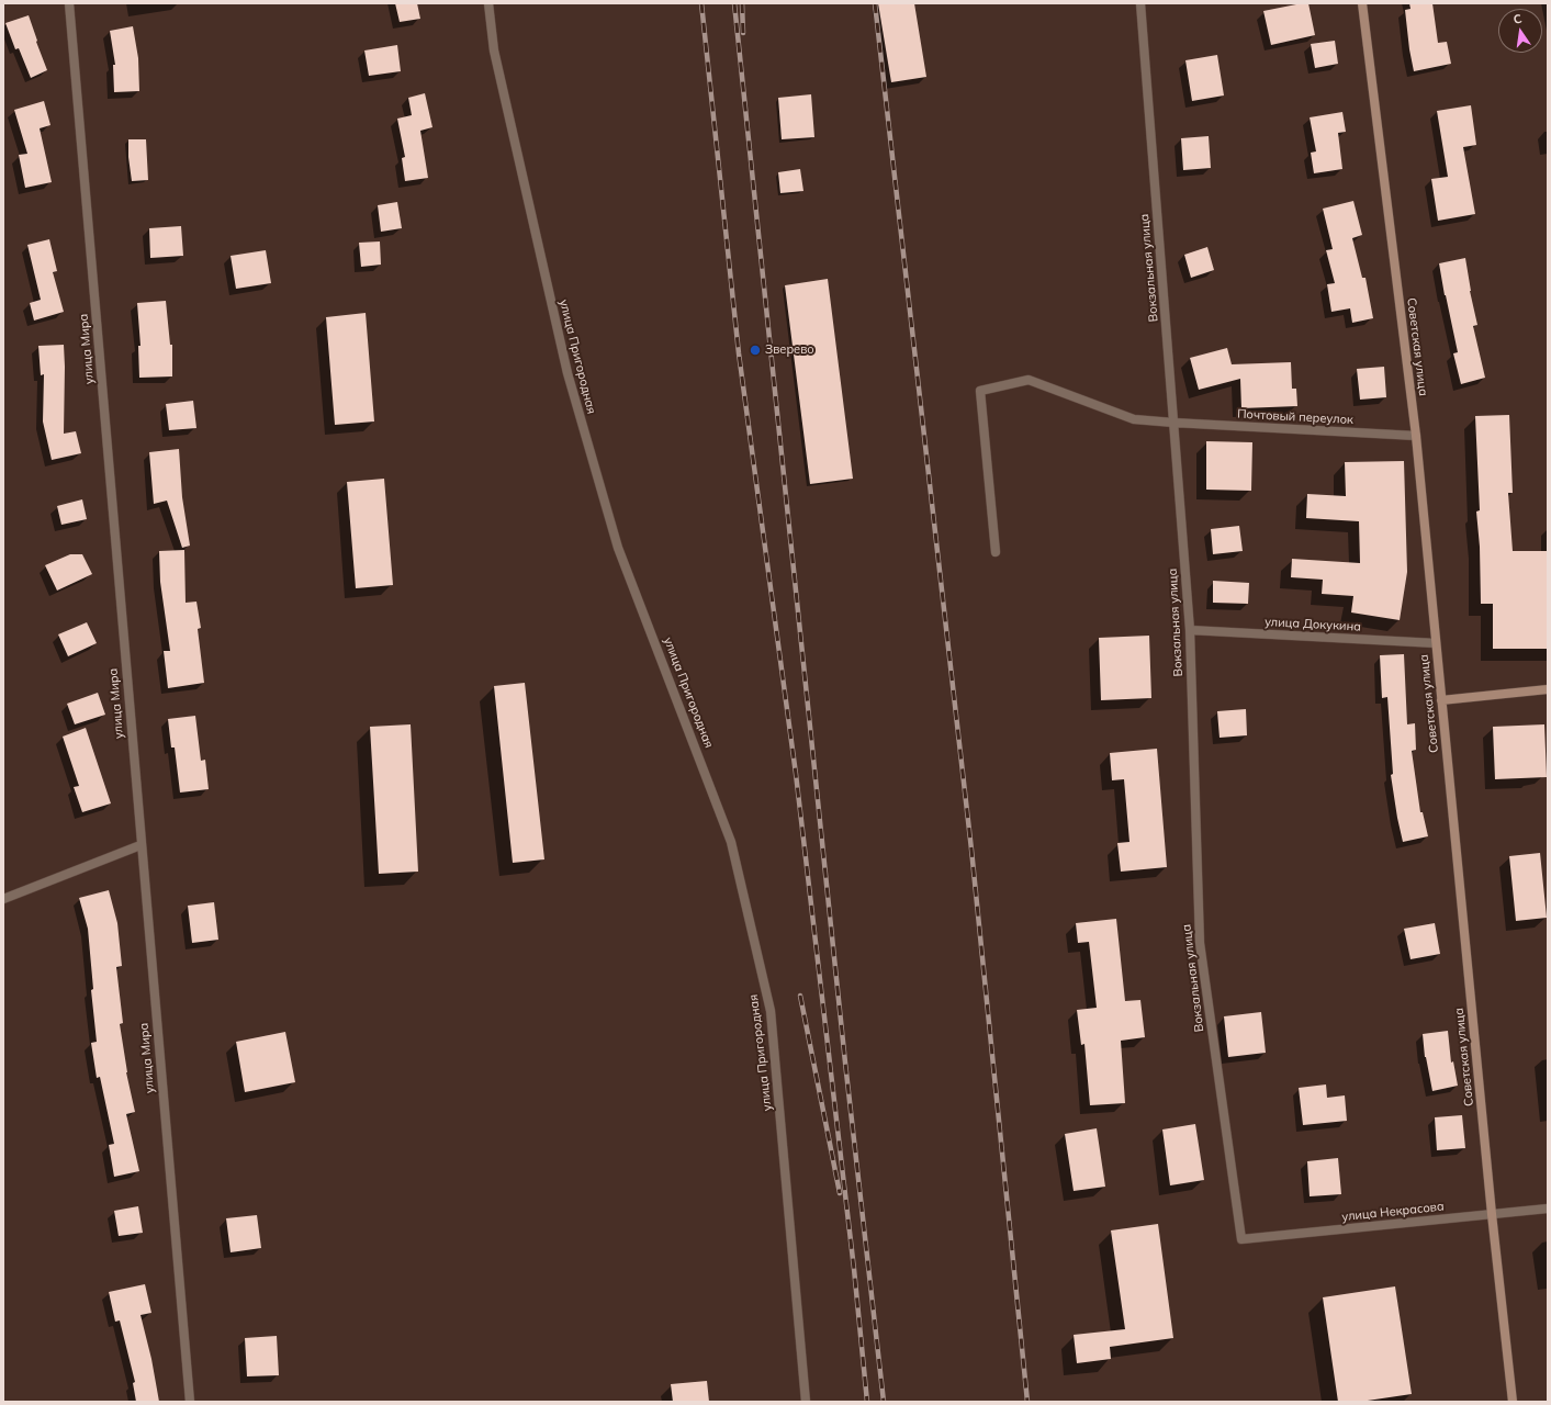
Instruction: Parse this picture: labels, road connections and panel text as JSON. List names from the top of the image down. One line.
{"streets":{"main road":["Советская улица"],"street":["Вокзальная улица","улица Мира","улица Пригородная","Почтовый переулок","улица Докукина","улица Некрасова"]},"crossings":[["Вокзальная улица","Почтовый переулок"],["Вокзальная улица","улица Докукина"],["Вокзальная улица","улица Некрасова"],["Советская улица","Почтовый переулок"],["Советская улица","улица Докукина"],["Советская улица","улица Некрасова"]],"places":["Зверево"],"north":"top"}
